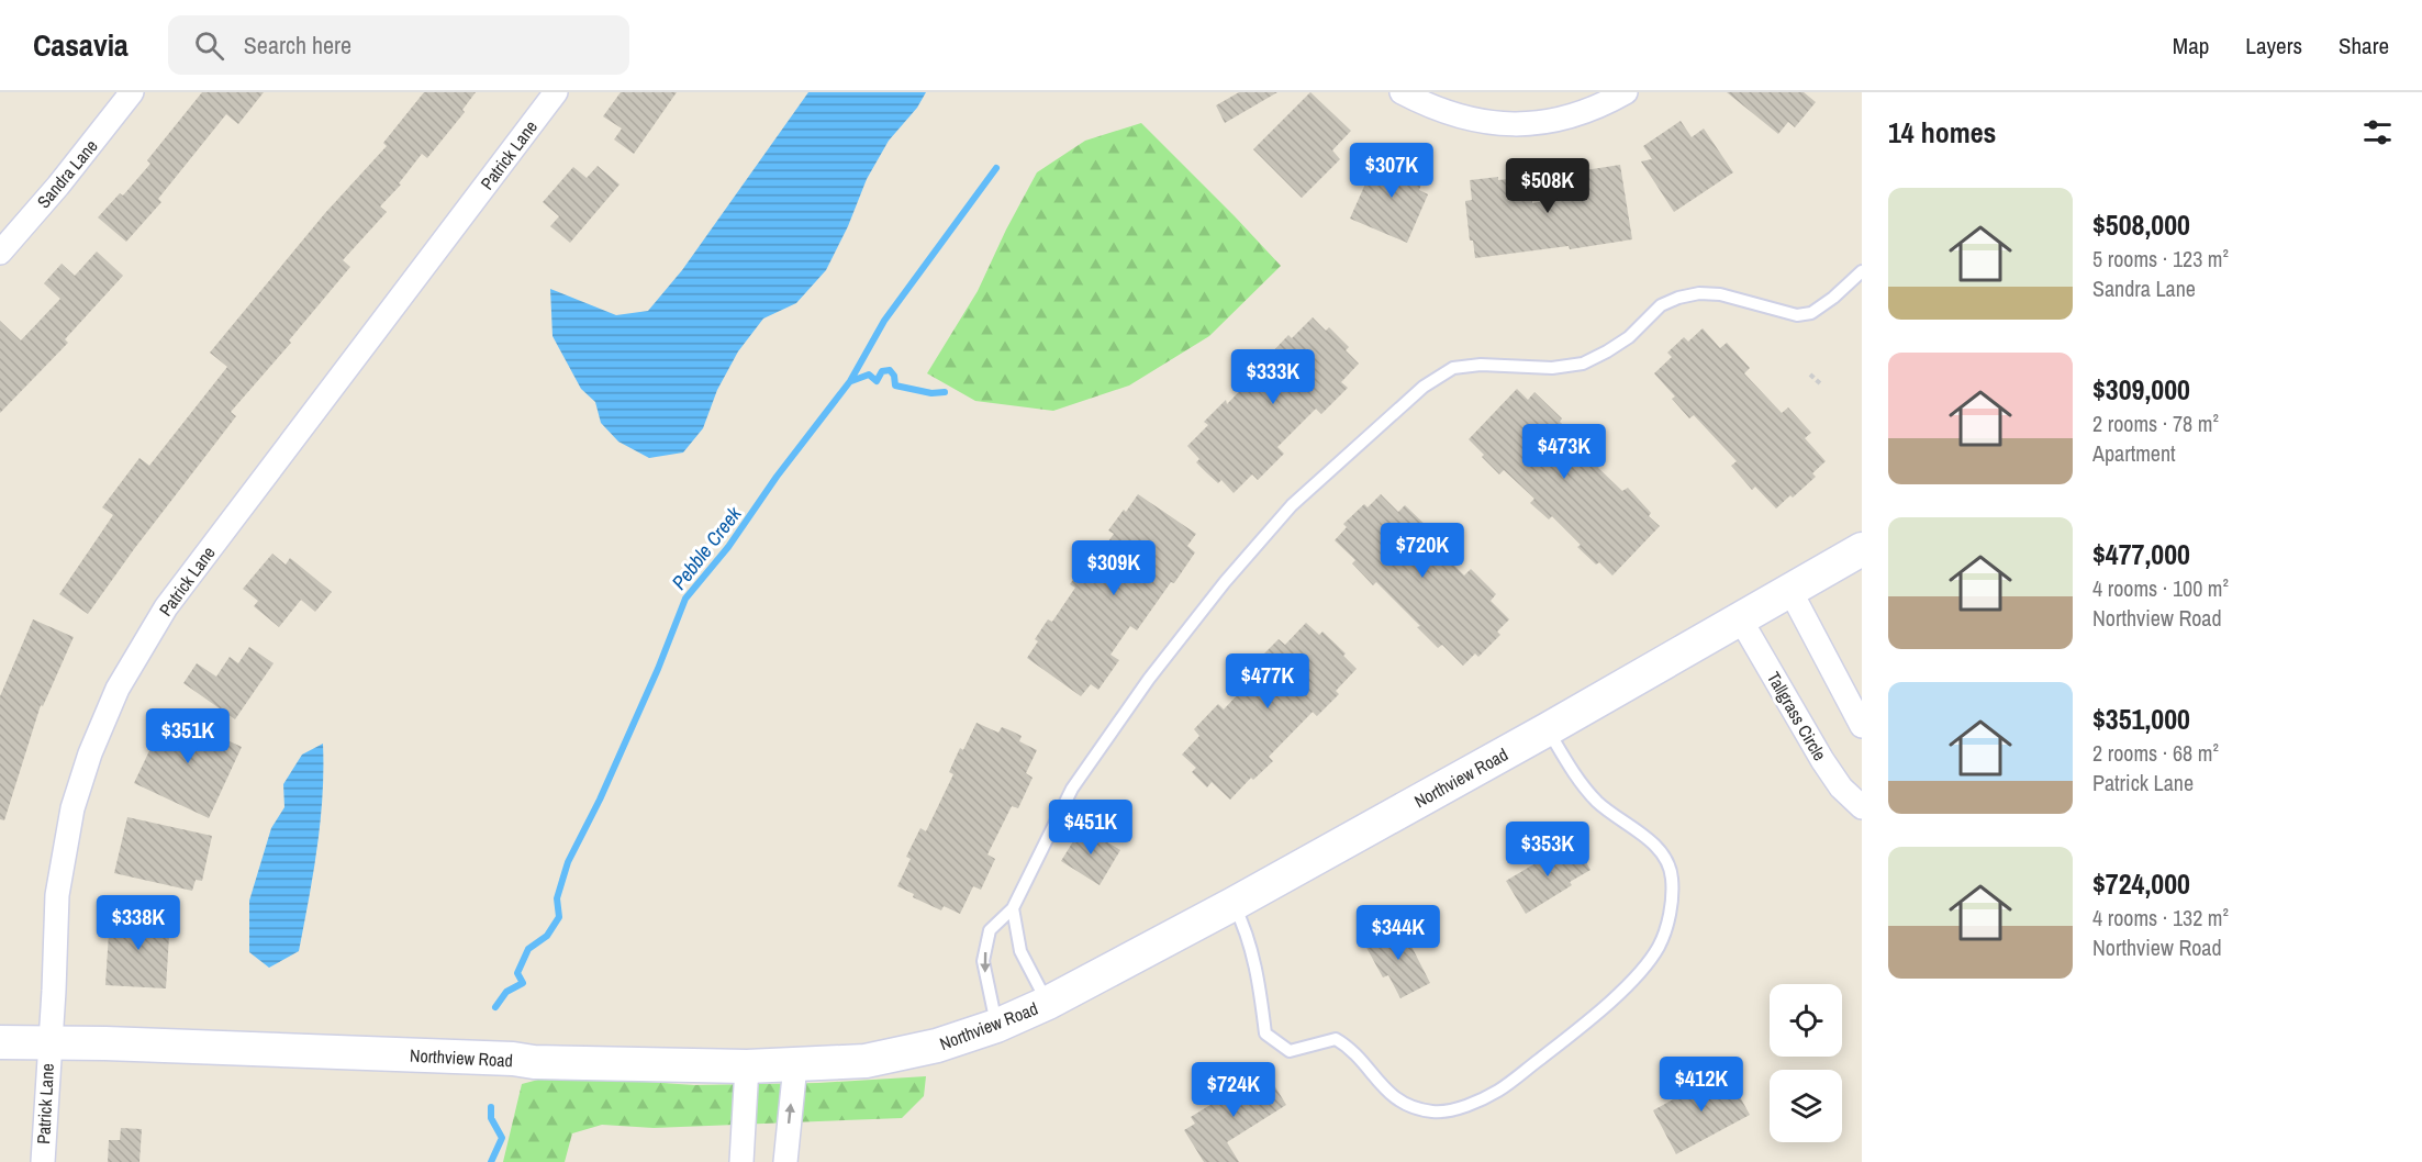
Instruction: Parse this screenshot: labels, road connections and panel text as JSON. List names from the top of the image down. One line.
{"streets":{"street":["Patrick Lane","Sandra Lane","Tallgrass Circle","Northview Road"]},"crossings":[["Patrick Lane","Northview Road"],["Tallgrass Circle","Northview Road"]],"water":["Pebble Creek"],"page":{"header":"Casavia","search":"Search here","nav":["Map","Layers","Share"],"heading":"14 homes","price":["$307K","$508K","$333K","$473K","$720K","$309K","$477K","$351K","$451K","$353K","$338K","$344K","$412K","$724K"],"list":[{"name":"$508,000","note":"5 rooms · 123 m² · Sandra Lane"},{"name":"$309,000","note":"2 rooms · 78 m² · Apartment"},{"name":"$477,000","note":"4 rooms · 100 m² · Northview Road"},{"name":"$351,000","note":"2 rooms · 68 m² · Patrick Lane"},{"name":"$724,000","note":"4 rooms · 132 m² · Northview Road"}]}}
